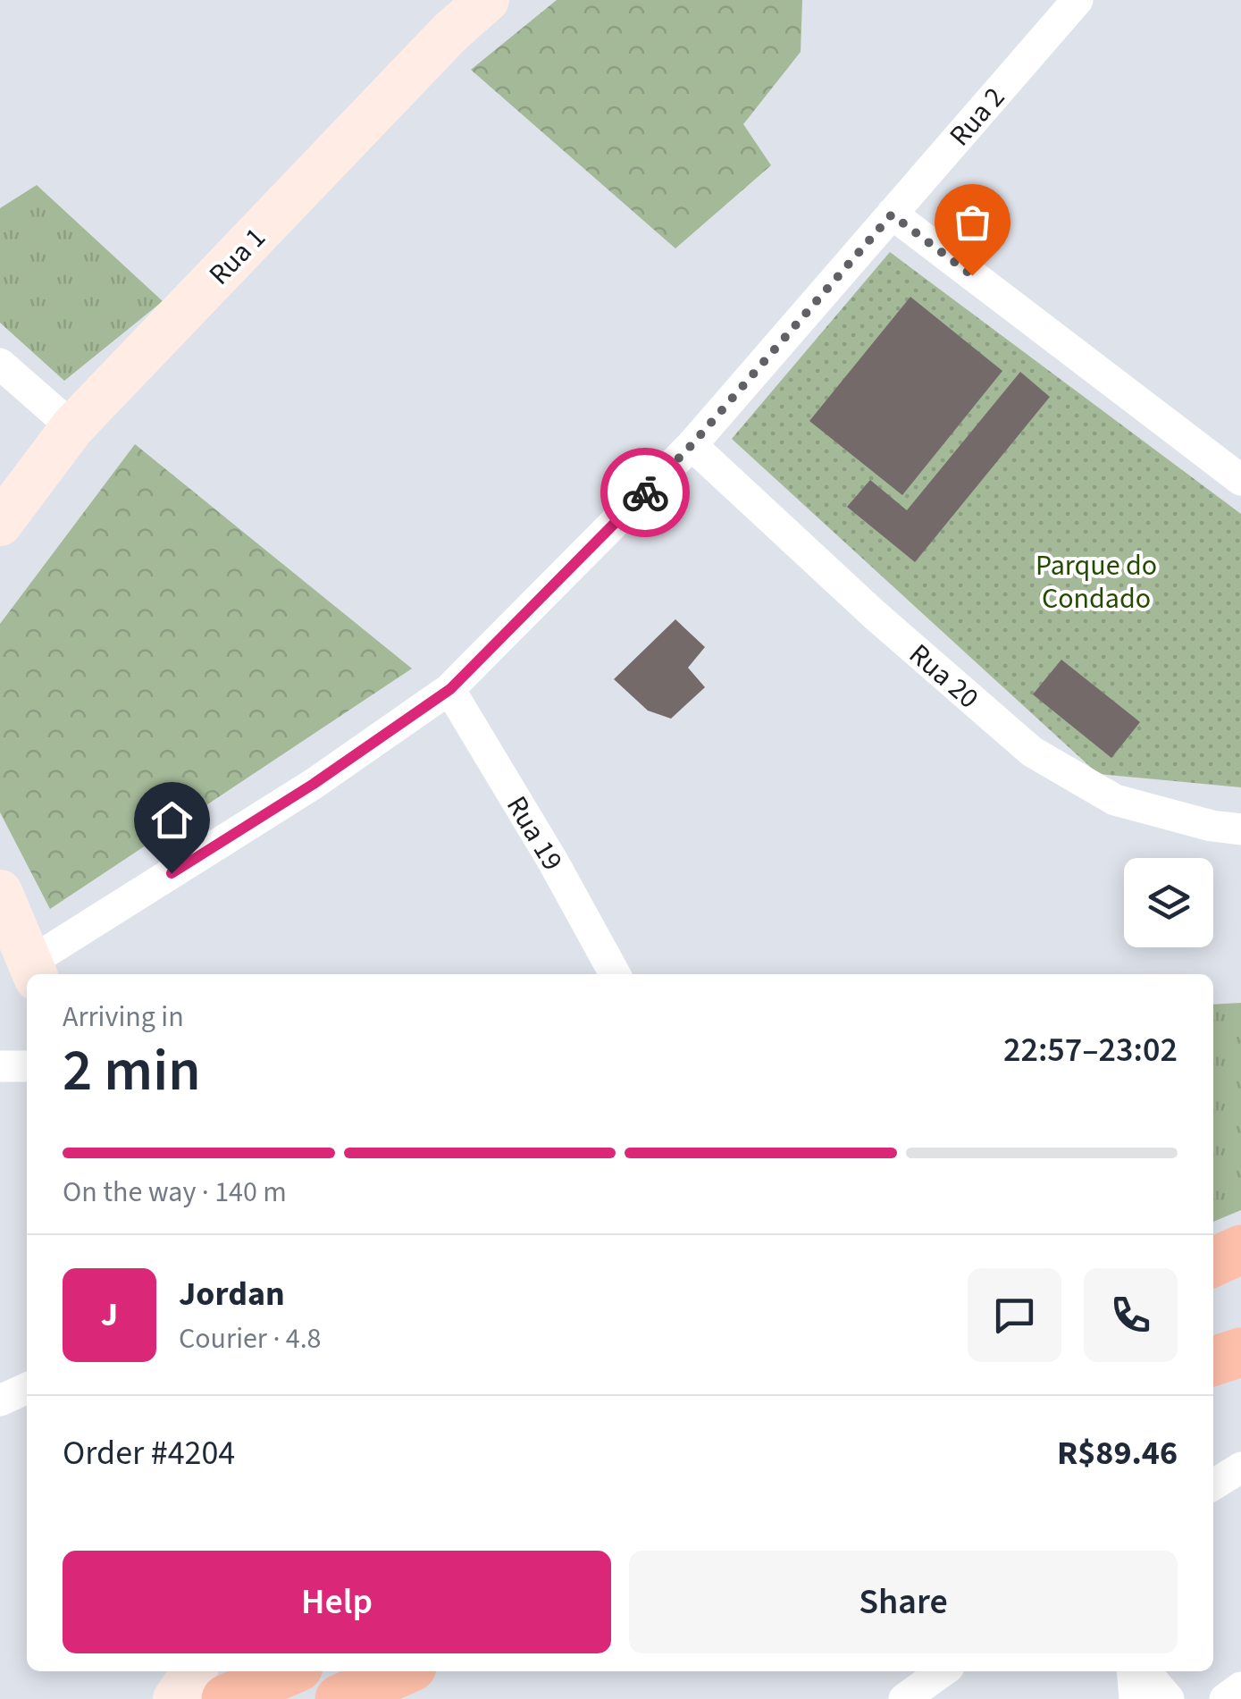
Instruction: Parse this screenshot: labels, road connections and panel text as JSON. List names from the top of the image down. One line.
{"streets":{"street":["Rua 2","Rua 1","Rua 20","Rua 19"]},"crossings":[["Rua 2","Rua 20"],["Rua 2","Rua 19"]],"parks":["Parque do Condado"],"page":{"heading":["2 min","Arriving in","22:57–23:02"],"panel":["Jordan","Courier · 4.8","Order #4204","R$89.46"],"bar":"On the way · 140 m","round":"J","buttons":["Help","Share"]}}
